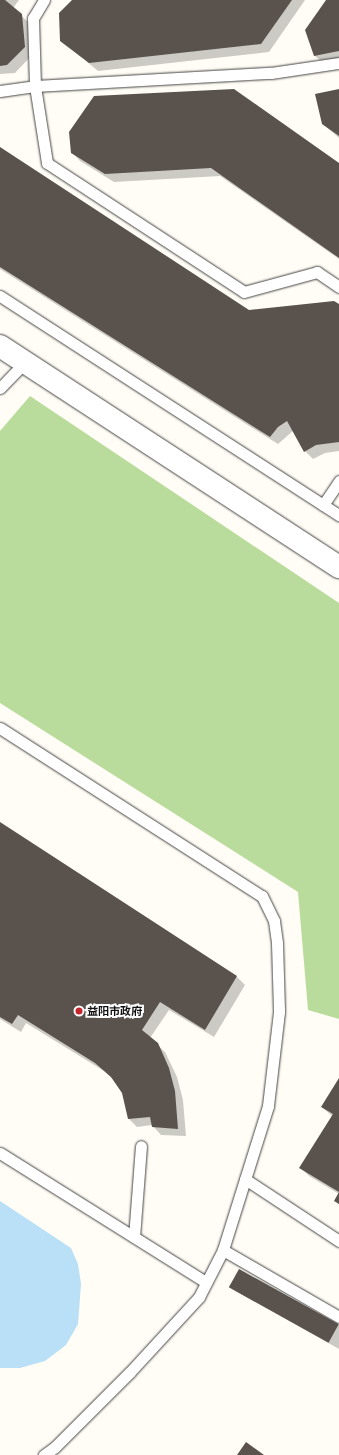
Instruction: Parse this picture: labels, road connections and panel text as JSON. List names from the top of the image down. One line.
{"places":["益阳市政府"]}
